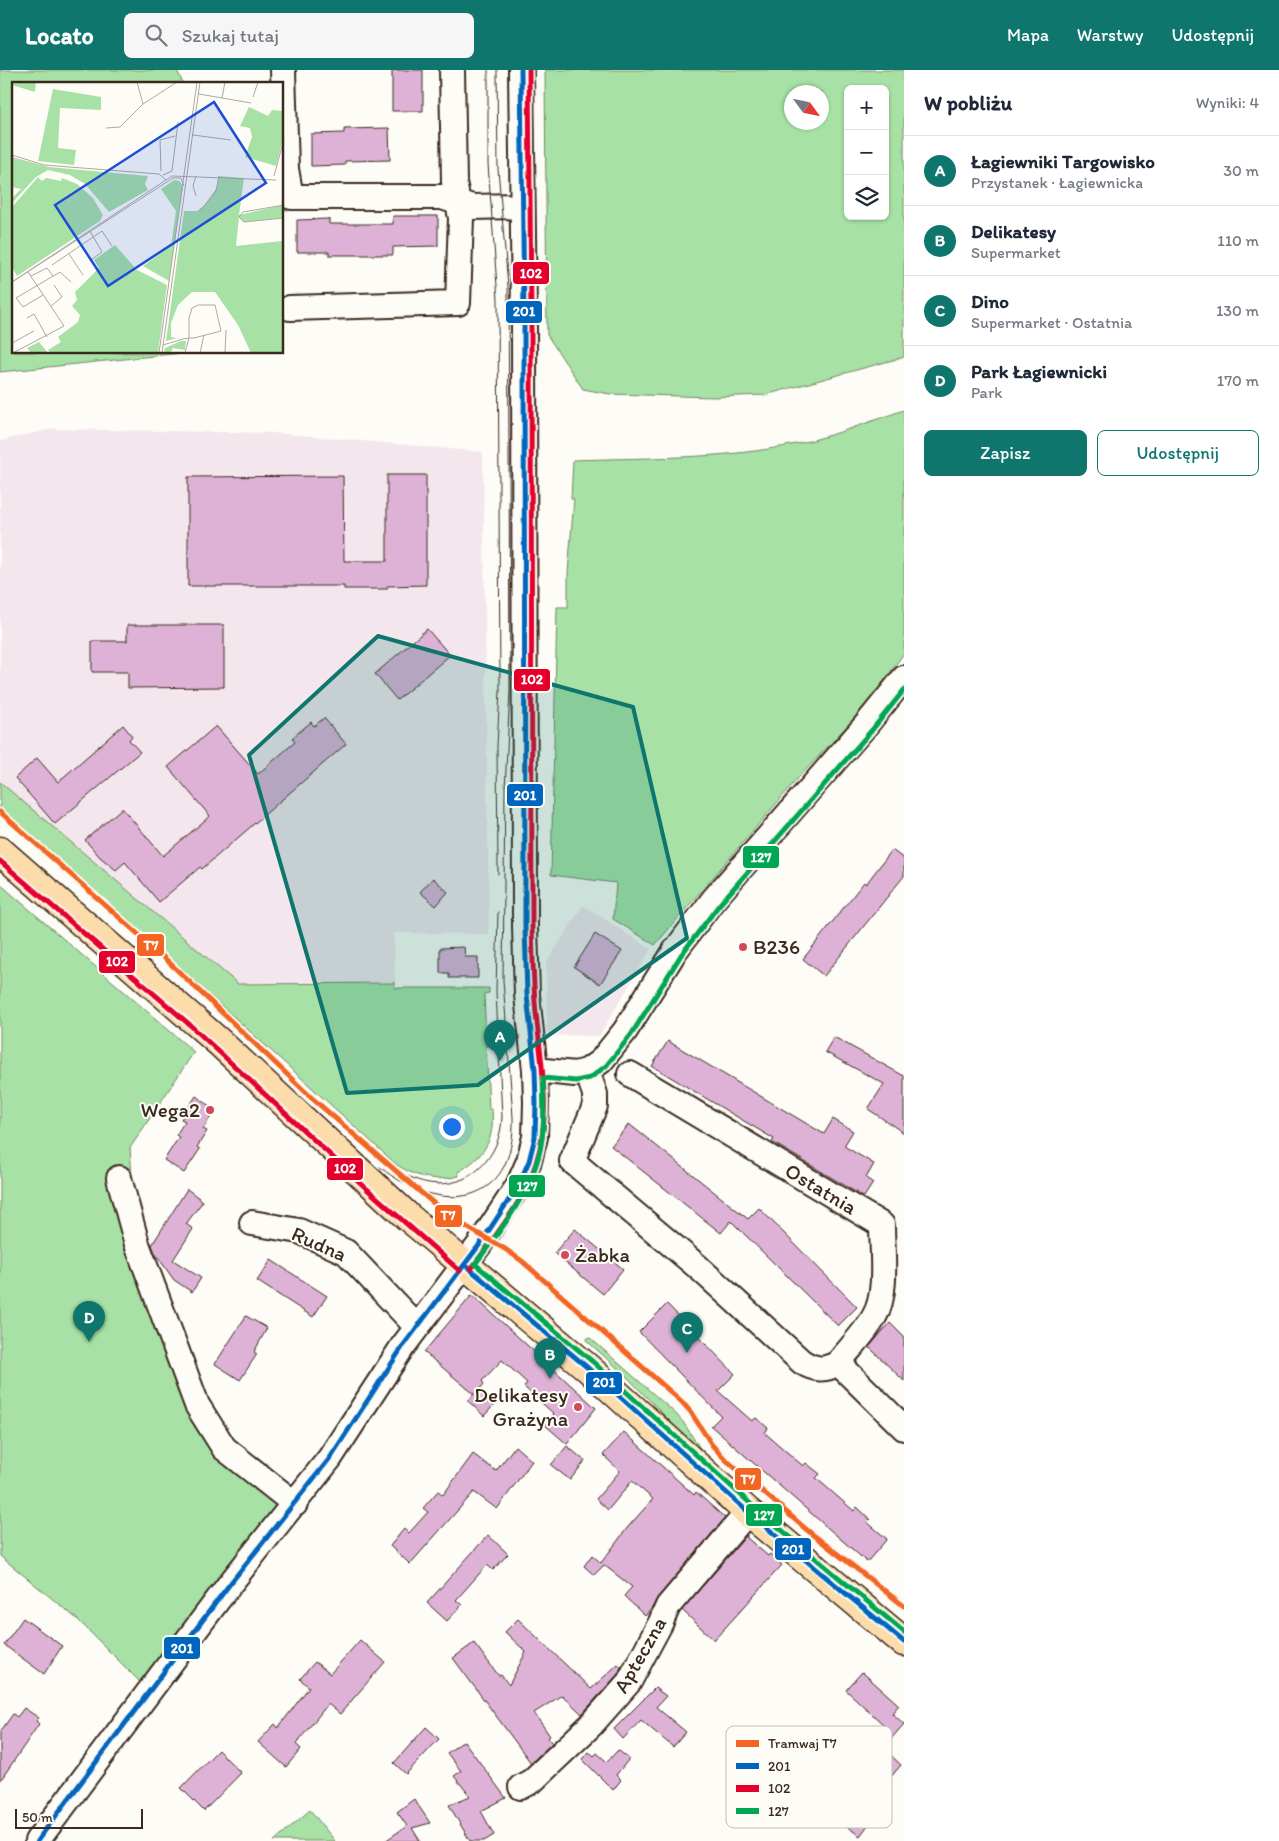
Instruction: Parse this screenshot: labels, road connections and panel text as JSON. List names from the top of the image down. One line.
{"streets":{"street":["Ostatnia","Rudna","Apteczna"]},"places":["B236","Wega2","Żabka","Delikatesy Grażyna"],"lines":["transit line 201","transit line 102","transit line 127","tram line T7"],"legend":["Tramwaj T7","201","102","127"],"scale_bar":"50 m","north":"bottom right","page":{"header":"Locato","search":"Szukaj tutaj","nav":["Mapa","Warstwy","Udostępnij"],"heading":["W pobliżu","Wyniki: 4"],"map_buttons":["+","−"],"list":[{"mark":"A","name":"Łagiewniki Targowisko","note":"Przystanek · Łagiewnicka","value":"30 m"},{"mark":"B","name":"Delikatesy","note":"Supermarket","value":"110 m"},{"mark":"C","name":"Dino","note":"Supermarket · Ostatnia","value":"130 m"},{"mark":"D","name":"Park Łagiewnicki","note":"Park","value":"170 m"}],"buttons":["Zapisz","Udostępnij"],"pins":["A","D","C","B"],"scale":"50 m"}}
